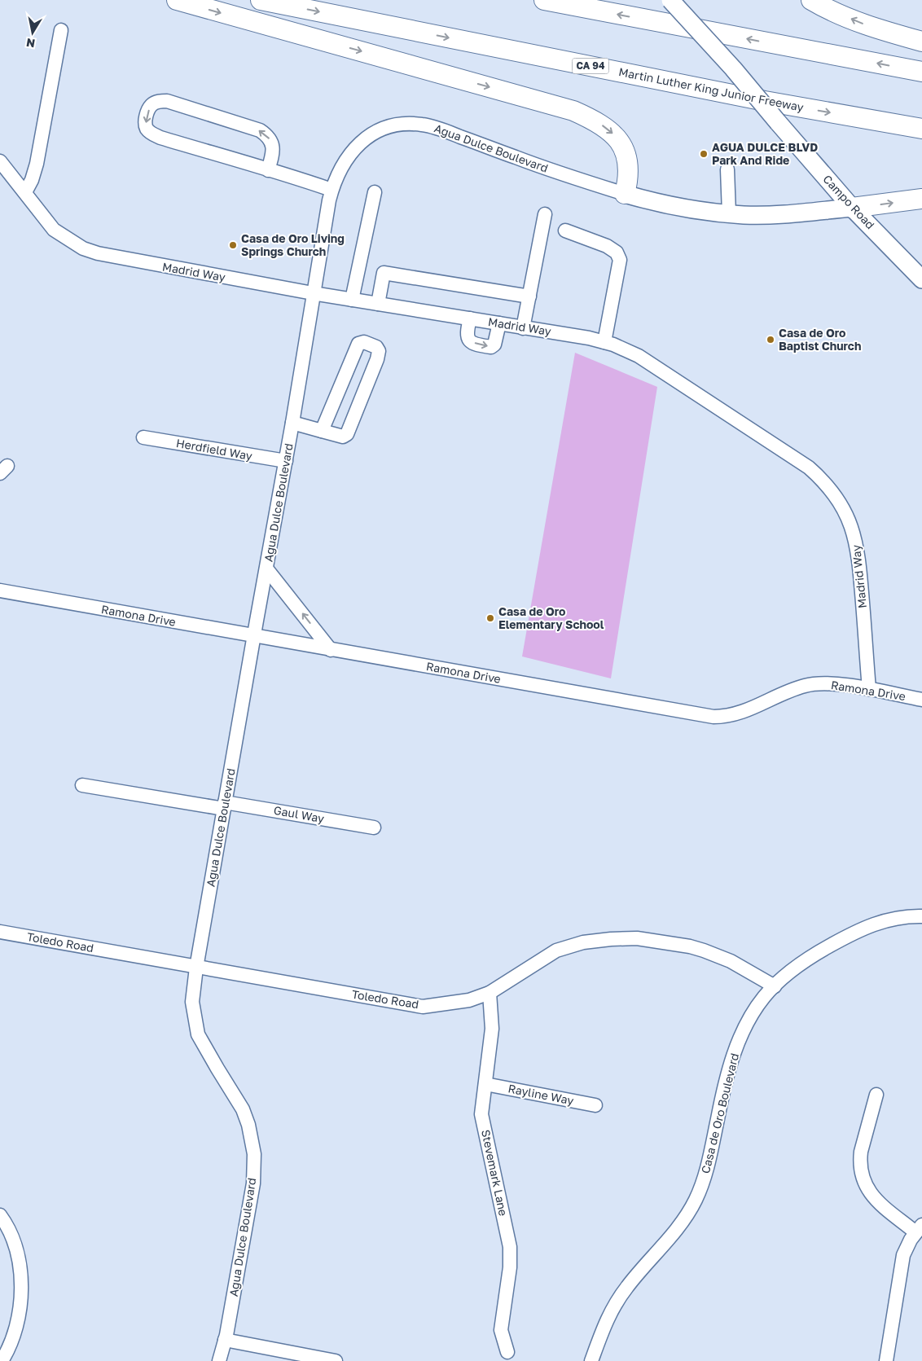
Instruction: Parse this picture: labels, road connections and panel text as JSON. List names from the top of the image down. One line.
{"streets":{"highway":["CA 94","Martin Luther King Junior Freeway"],"main road":["Agua Dulce Boulevard","Campo Road"],"street":["Madrid Way","Herdfield Way","Ramona Drive","Gaul Way","Toledo Road","Rayline Way","Casa de Oro Boulevard","Stevemark Lane"]},"crossings":[["Agua Dulce Boulevard","Campo Road"],["Agua Dulce Boulevard","Madrid Way"],["Agua Dulce Boulevard","Herdfield Way"],["Agua Dulce Boulevard","Ramona Drive"],["Agua Dulce Boulevard","Gaul Way"],["Agua Dulce Boulevard","Toledo Road"],["Madrid Way","Ramona Drive"],["Toledo Road","Casa de Oro Boulevard"],["Toledo Road","Stevemark Lane"],["Rayline Way","Stevemark Lane"]],"places":["AGUA DULCE BLVD Park And Ride","Casa de Oro Living Springs Church","Casa de Oro Baptist Church","Casa de Oro Elementary School"],"north":"bottom"}
